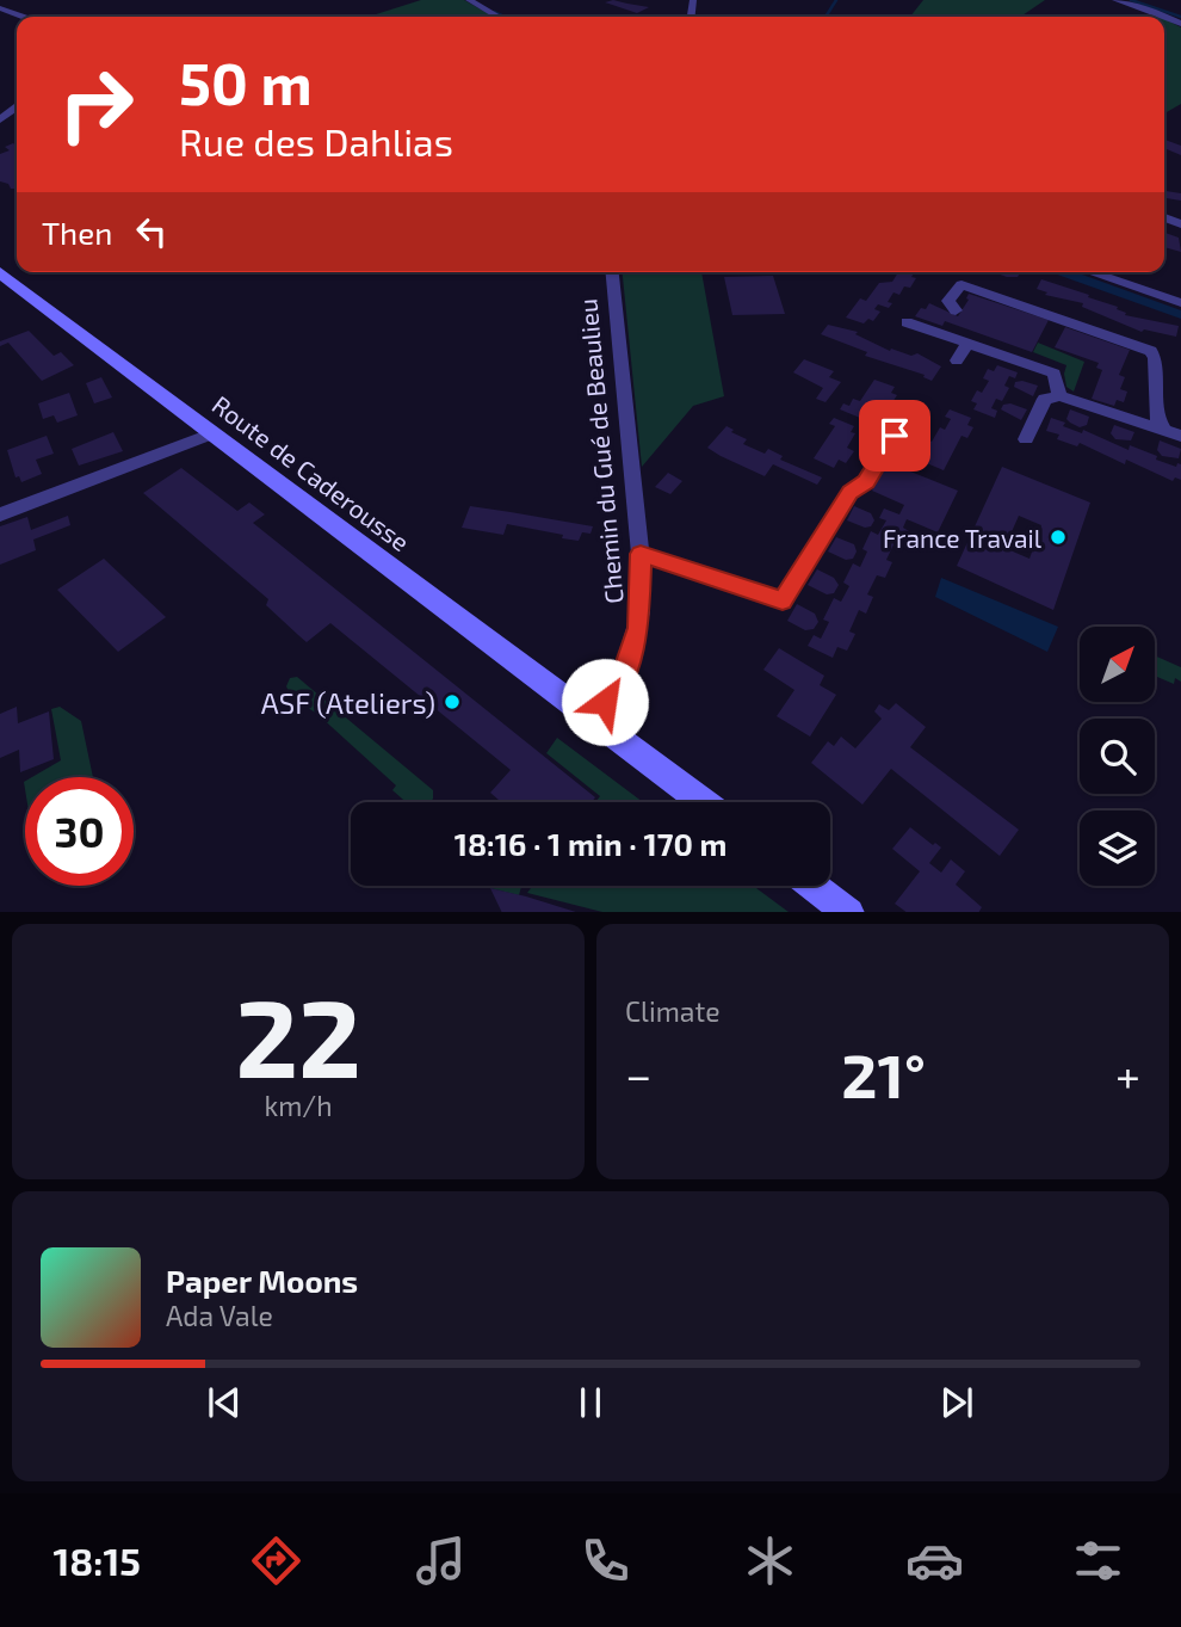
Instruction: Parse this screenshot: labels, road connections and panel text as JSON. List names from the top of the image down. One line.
{"streets":{"main road":["Route de Caderousse"],"street":["Chemin du Gué de Beaulieu"]},"crossings":[["Chemin du Gué de Beaulieu","Route de Caderousse"]],"places":["France Travail","ASF (Ateliers)"],"north":"top right","page":{"turn":["50 m","Rue des Dahlias"],"then":"Then","limit":"30","trip":"18:16 · 1 min · 170 m","tile":[["22","km/h"],"Climate"],"heat":["−","21°","+"],"song":["Paper Moons","Ada Vale"],"tabs":"18:15"}}
